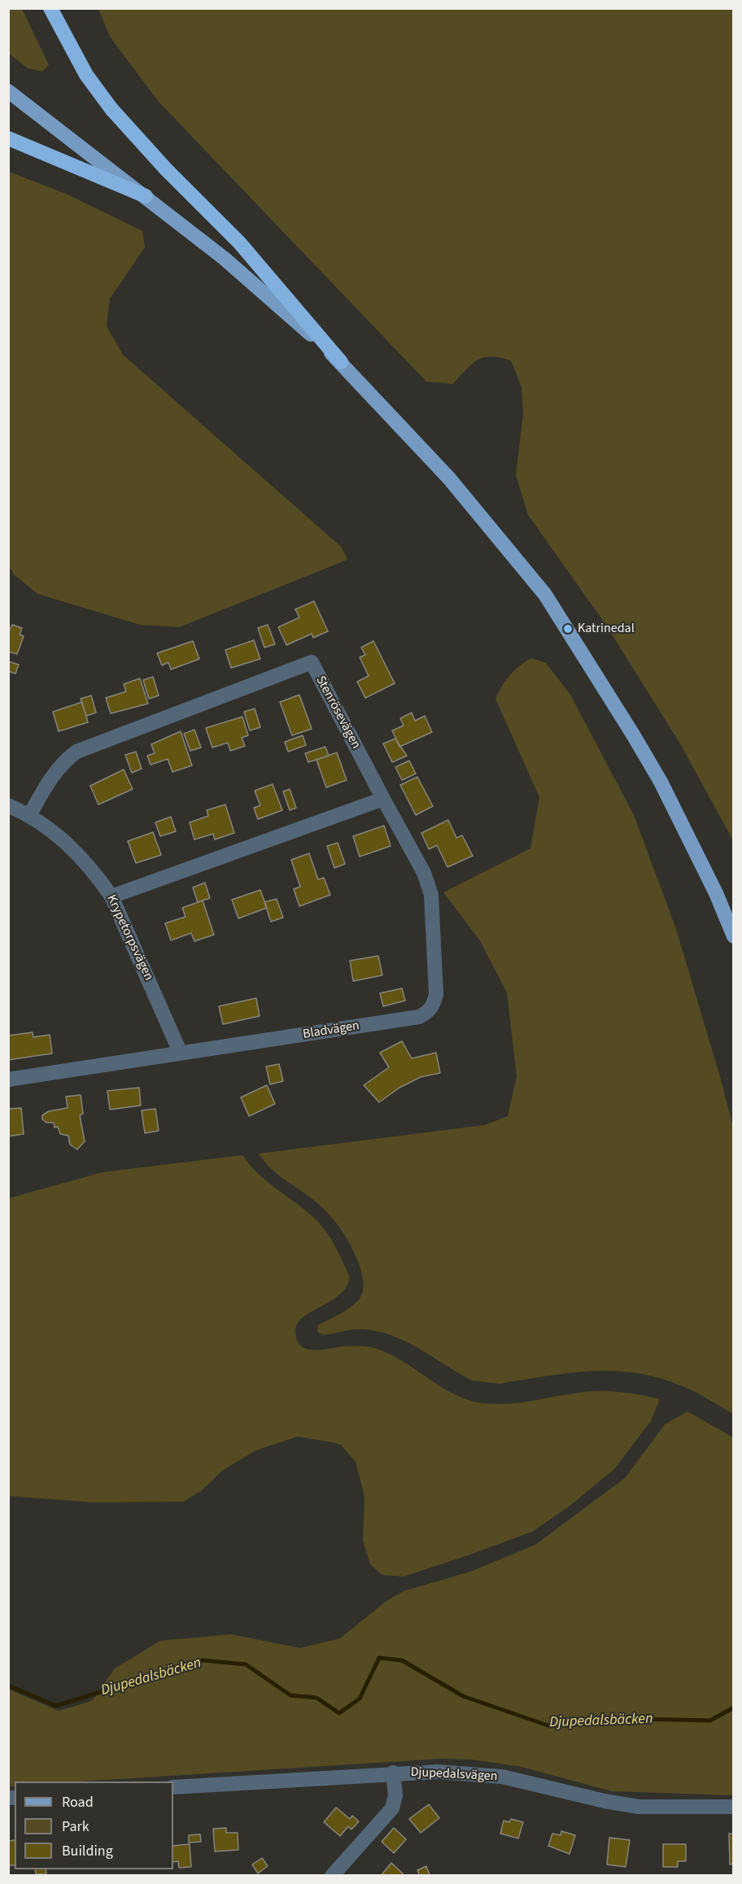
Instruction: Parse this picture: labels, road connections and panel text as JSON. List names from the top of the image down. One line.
{"streets":{"street":["Stenrösevägen","Krypetorpsvägen","Bladvägen","Djupedalsvägen"]},"crossings":[["Stenrösevägen","Krypetorpsvägen"],["Stenrösevägen","Bladvägen"],["Krypetorpsvägen","Bladvägen"]],"water":["Djupedalsbäcken"],"places":["Katrinedal"],"legend":["Road","Park","Building"]}
